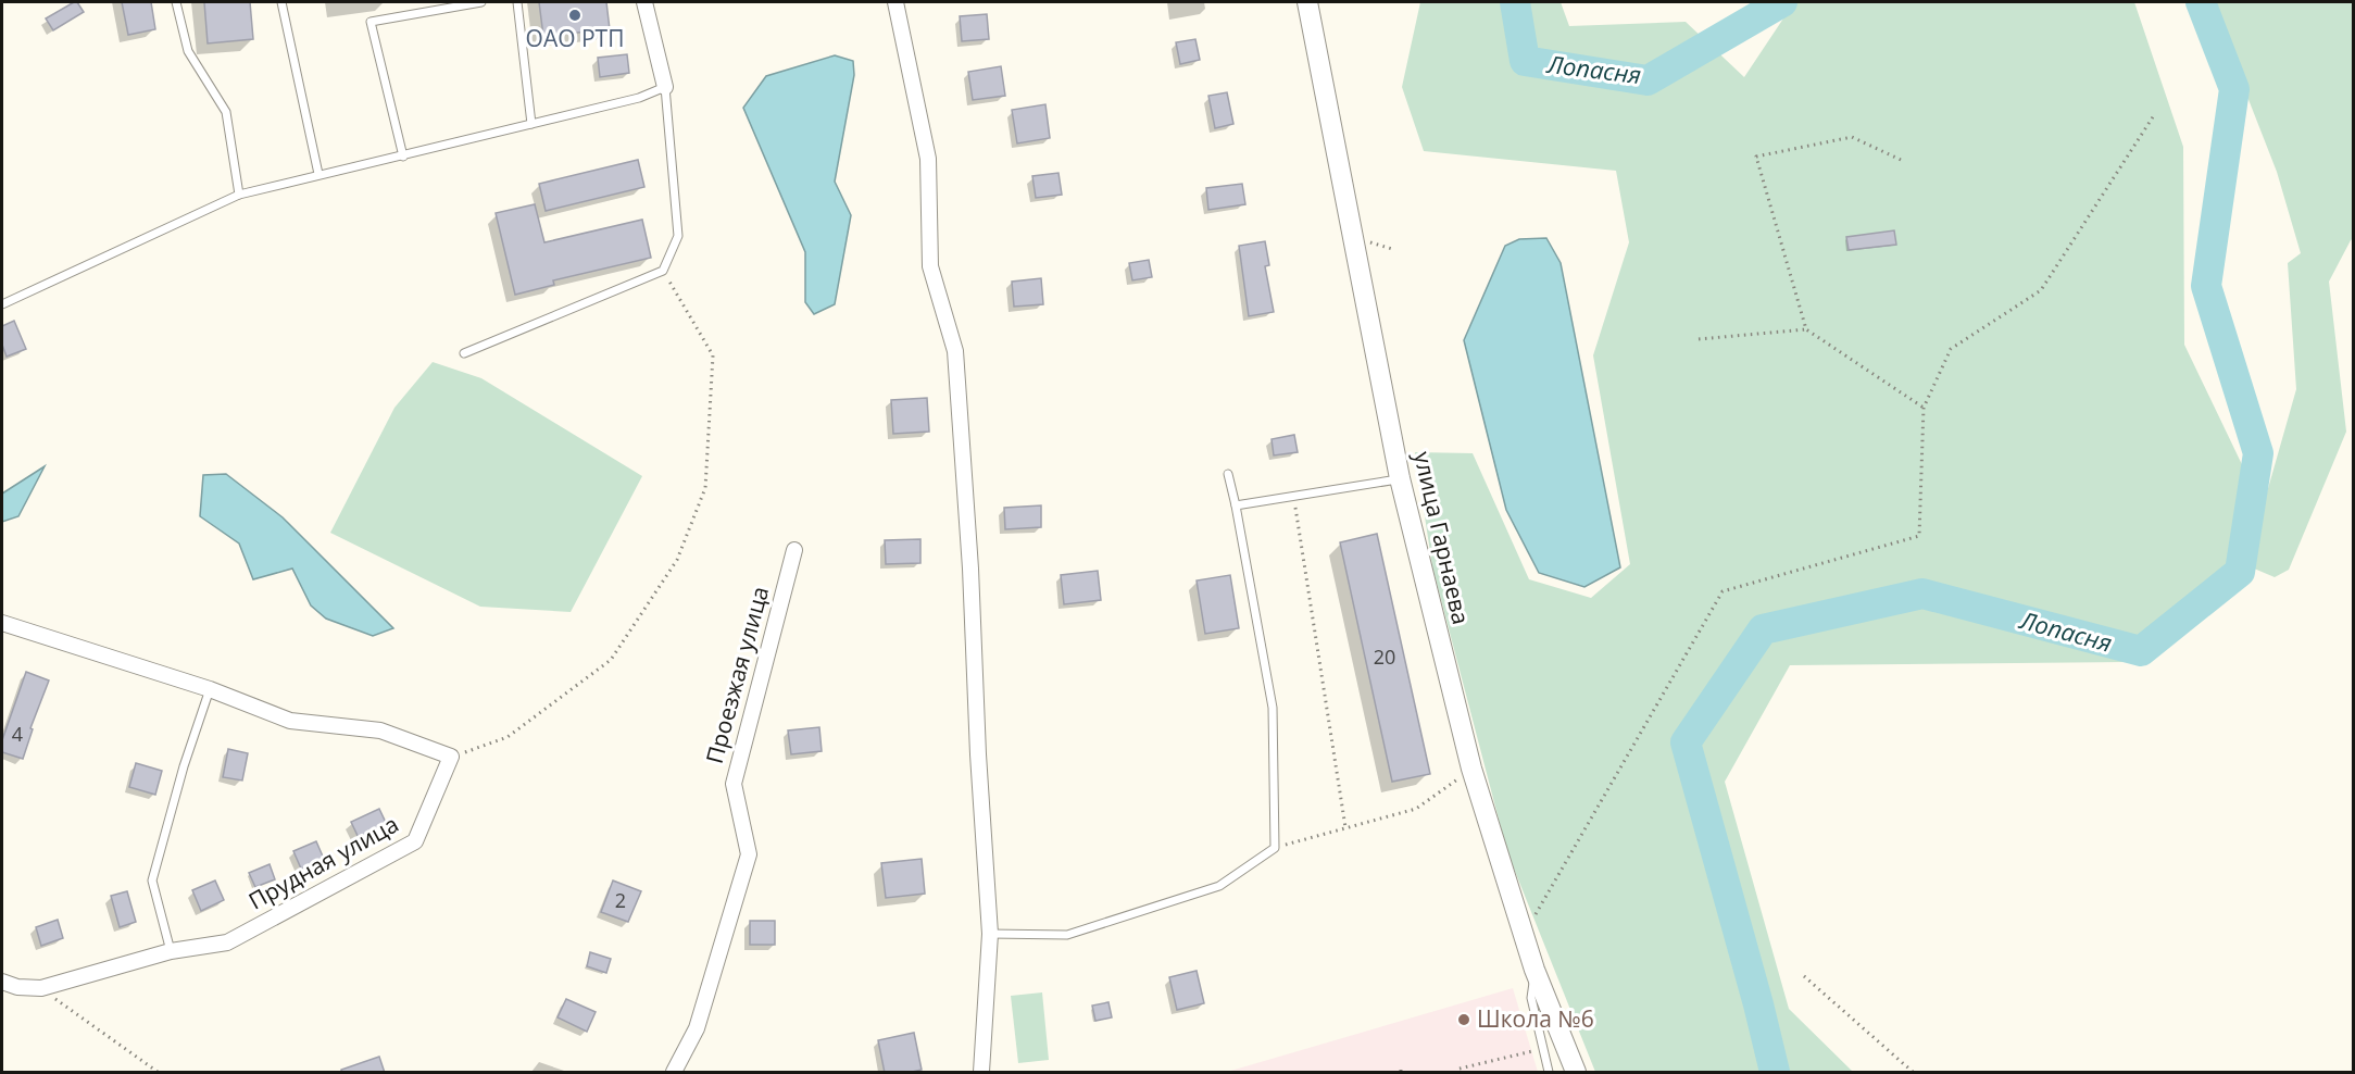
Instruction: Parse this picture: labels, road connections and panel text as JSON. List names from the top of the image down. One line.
{"streets":{"street":["улица Гарнаева","Проезжая улица","Прудная улица"]},"water":["Лопасня"],"places":["ОАО РТП","Школа №6"],"house_numbers":["20","4","2"]}
